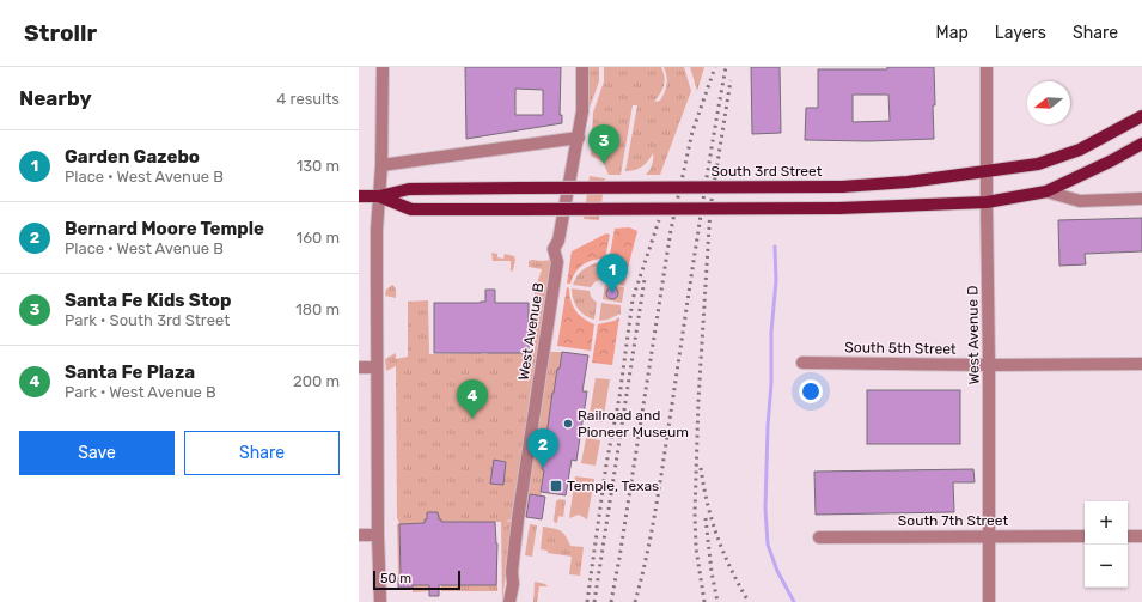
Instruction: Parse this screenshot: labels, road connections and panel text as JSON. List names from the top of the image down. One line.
{"streets":{"main road":["South 3rd Street"],"street":["West Avenue B","West Avenue D","South 5th Street","South 7th Street"]},"crossings":[["South 3rd Street","West Avenue D"],["West Avenue D","South 5th Street"],["West Avenue D","South 7th Street"]],"places":{"other":["Railroad and Pioneer Museum"],"transit":["Temple, Texas"]},"scale_bar":"50 m","north":"left","page":{"header":"Strollr","nav":["Map","Layers","Share"],"heading":["Nearby","4 results"],"pins":["3","1","4","2"],"list":[{"mark":"1","name":"Garden Gazebo","note":"Place · West Avenue B","value":"130 m"},{"mark":"2","name":"Bernard Moore Temple","note":"Place · West Avenue B","value":"160 m"},{"mark":"3","name":"Santa Fe Kids Stop","note":"Park · South 3rd Street","value":"180 m"},{"mark":"4","name":"Santa Fe Plaza","note":"Park · West Avenue B","value":"200 m"}],"buttons":["Save","Share"],"map_buttons":["+","−"],"scale":"50 m"}}
